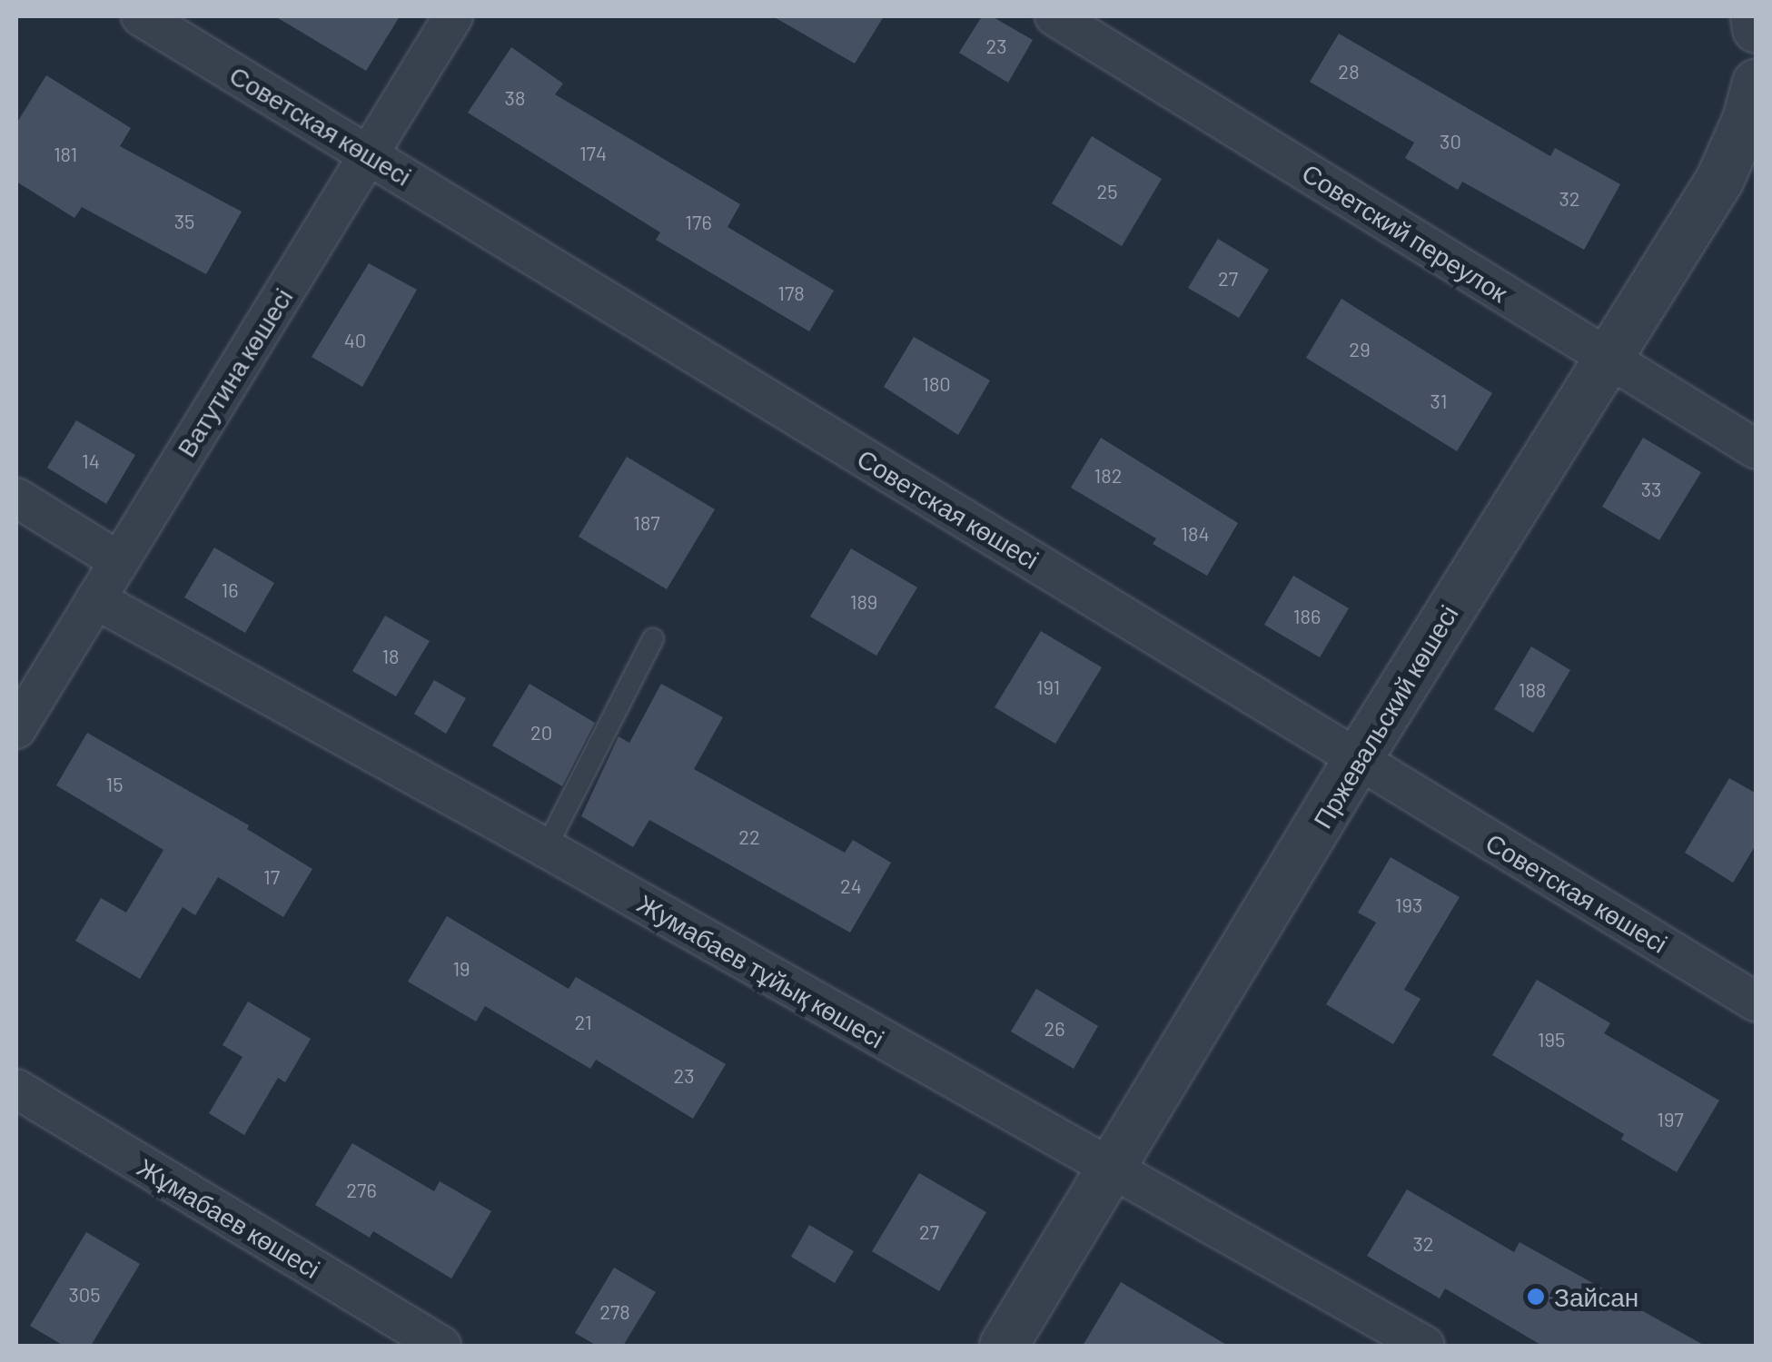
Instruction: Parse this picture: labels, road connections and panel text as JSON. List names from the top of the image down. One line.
{"streets":{"street":["Советская көшесі","Советский переулок","Ватутина көшесі","Пржевальский көшесі","Жумабаев тұйық көшесі","Жұмабаев көшесі"]},"crossings":[["Советская көшесі","Ватутина көшесі"],["Советская көшесі","Пржевальский көшесі"],["Советский переулок","Пржевальский көшесі"],["Ватутина көшесі","Жумабаев тұйық көшесі"],["Пржевальский көшесі","Жумабаев тұйық көшесі"]],"places":["Зайсан"],"house_numbers":["23","28","38","30","174","181","25","32","35","176","27","178","40","29","180","31","14","182","33","187","184","16","189","186","18","191","188","20","15","22","17","24","193","19","21","26","195","23","197","276","27","32","305","278"]}
